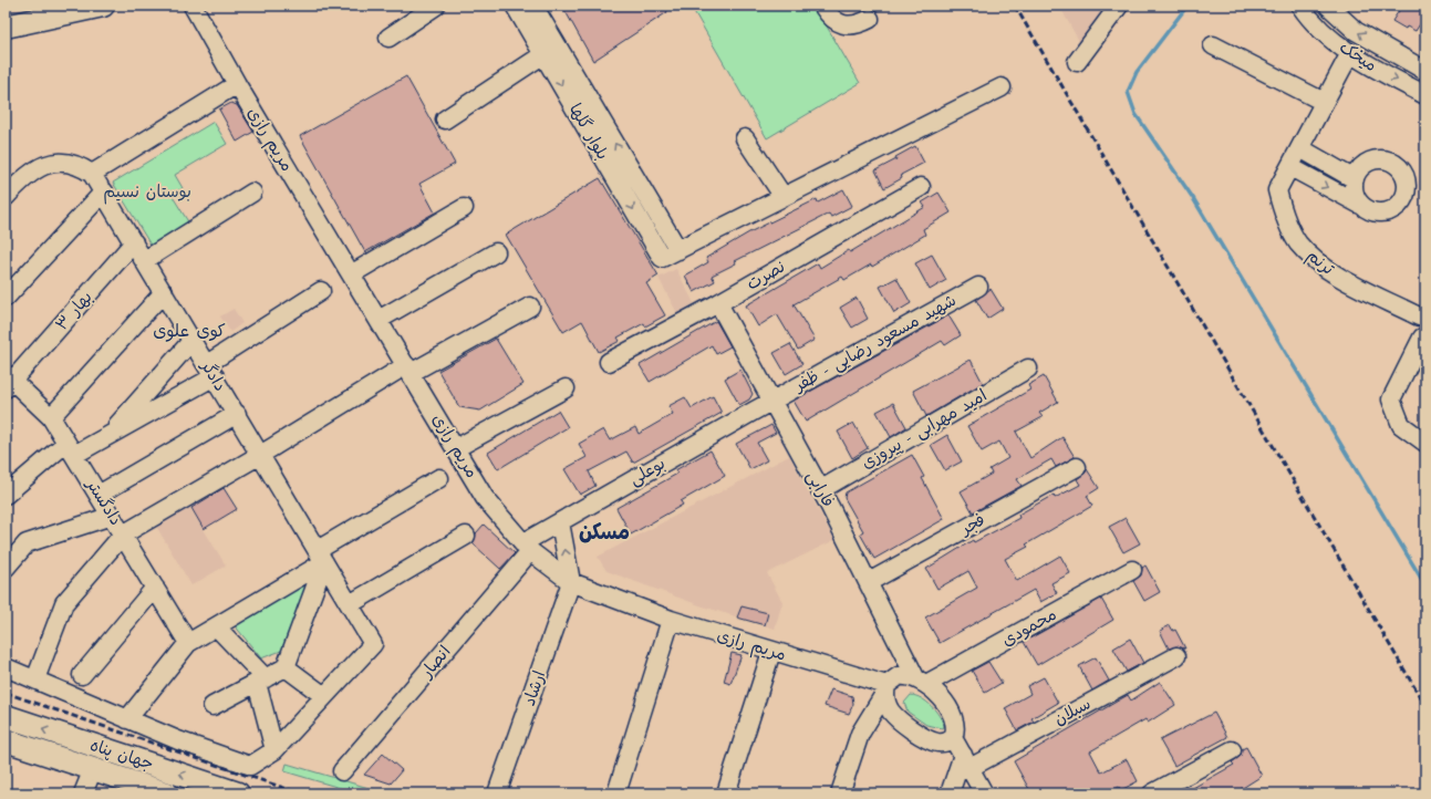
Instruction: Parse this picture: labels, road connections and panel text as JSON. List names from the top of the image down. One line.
{"streets":{"main road":["جهان پناه"],"street":["میخک","بلوار گلها","مریم رازی","ترنم","نصرت","بهار ۳","شهید مسعود رضایی - ظفر","دادگر","امید مهرابی - پیروزی","بوعلی","فارابی","دادگستر","فجر","محمودی","انصار","ارشاد","سبلان"]},"crossings":[["مریم رازی","بوعلی"],["مریم رازی","انصار"],["مریم رازی","ارشاد"],["نصرت","فارابی"],["بهار ۳","دادگر"],["بهار ۳","دادگستر"],["شهید مسعود رضایی - ظفر","بوعلی"],["شهید مسعود رضایی - ظفر","فارابی"],["امید مهرابی - پیروزی","فارابی"],["بوعلی","فارابی"],["بوعلی","انصار"],["فارابی","فجر"],["فارابی","محمودی"]],"districts":["کوی علوی","مسکن"],"parks":["بوستان نسیم"]}
